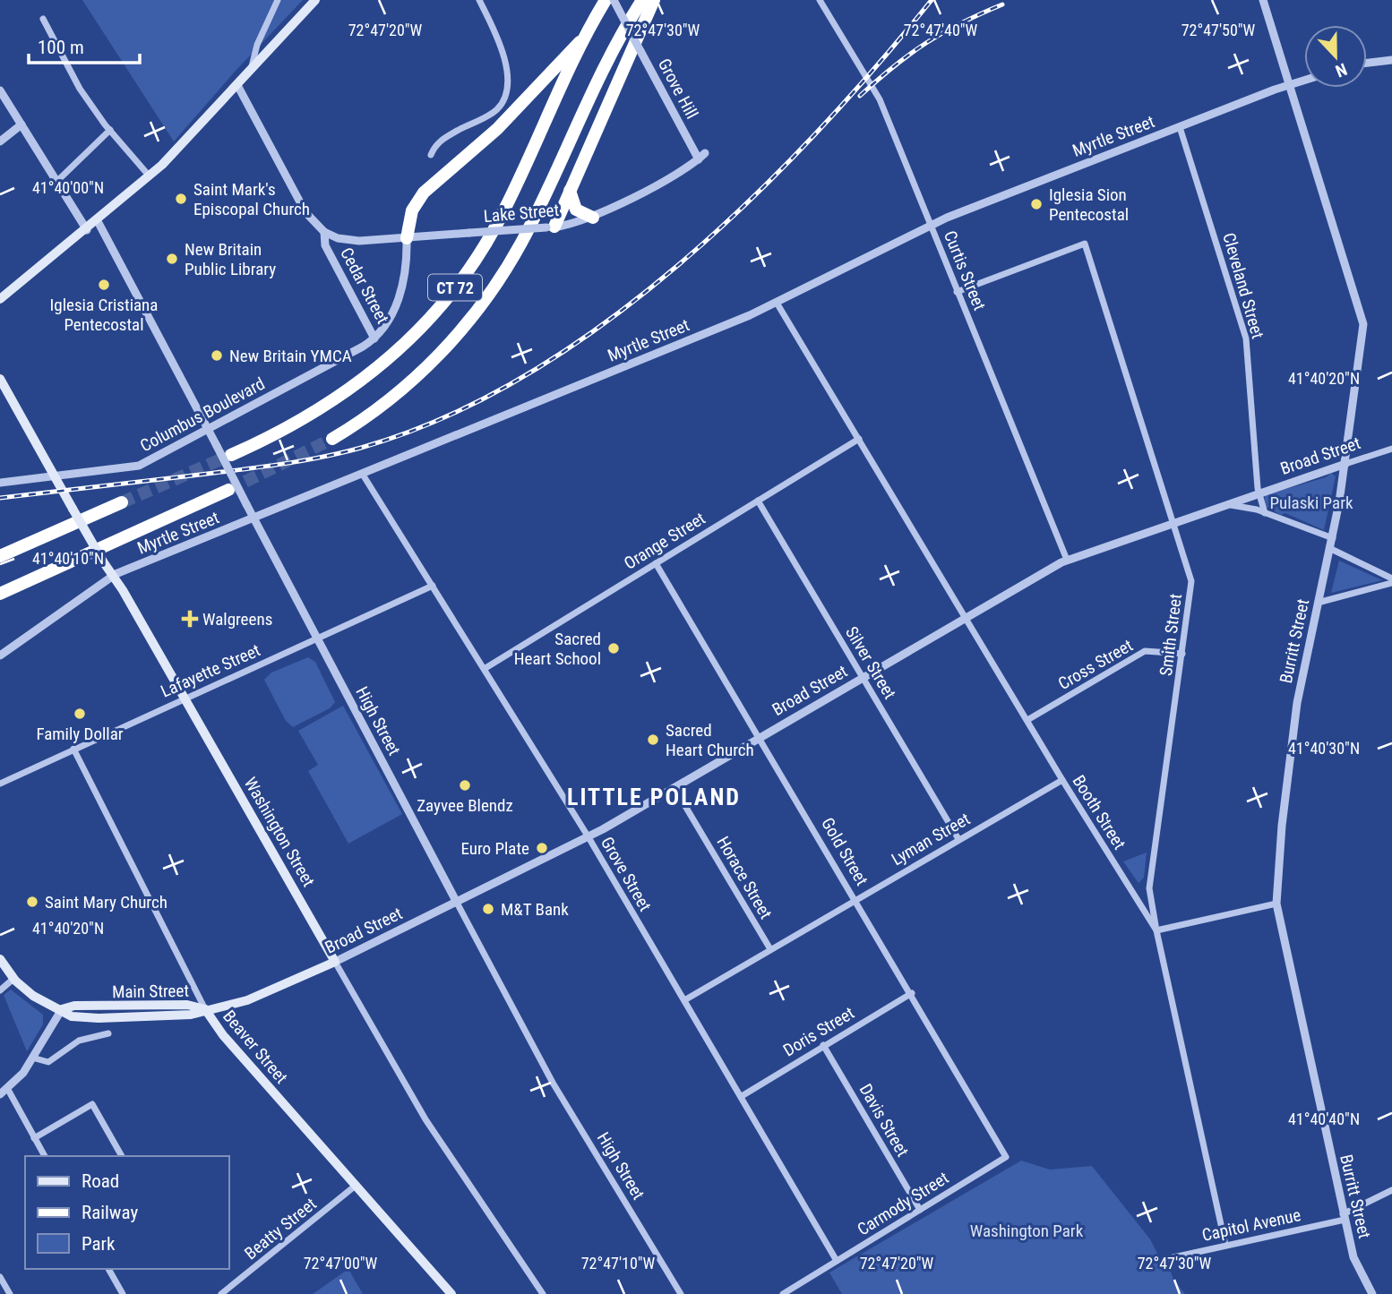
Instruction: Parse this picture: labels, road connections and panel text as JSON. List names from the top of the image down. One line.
{"streets":{"highway":["CT 72"],"main road":["Broad Street","Washington Street","Main Street","Beaver Street"],"street":["Grove Hill","Myrtle Street","Lake Street","Curtis Street","Cedar Street","Cleveland Street","Columbus Boulevard","Orange Street","Smith Street","Burritt Street","Silver Street","Cross Street","Lafayette Street","High Street","Booth Street","Lyman Street","Gold Street","Grove Street","Horace Street","Doris Street","Davis Street","Carmody Street","Capitol Avenue","Beatty Street"]},"crossings":[["Grove Hill","Lake Street"],["Myrtle Street","Curtis Street"],["Myrtle Street","Cleveland Street"],["Myrtle Street","Burritt Street"],["Myrtle Street","High Street"],["Myrtle Street","Booth Street"],["Myrtle Street","Washington Street"],["Myrtle Street","Grove Street"],["Lake Street","Cedar Street"],["Lake Street","Columbus Boulevard"],["Curtis Street","Broad Street"],["Curtis Street","Smith Street"],["Cedar Street","Columbus Boulevard"],["Cleveland Street","Broad Street"],["Columbus Boulevard","High Street"],["Columbus Boulevard","Washington Street"],["Broad Street","Smith Street"],["Broad Street","Burritt Street"],["Broad Street","Silver Street"],["Broad Street","High Street"],["Broad Street","Booth Street"],["Broad Street","Washington Street"],["Broad Street","Gold Street"],["Broad Street","Grove Street"],["Broad Street","Horace Street"],["Broad Street","Main Street"],["Broad Street","Beaver Street"],["Orange Street","Silver Street"],["Orange Street","Booth Street"],["Orange Street","Gold Street"],["Orange Street","Grove Street"],["Smith Street","Cross Street"],["Smith Street","Booth Street"],["Burritt Street","Capitol Avenue"],["Silver Street","Lyman Street"],["Cross Street","Booth Street"],["Lafayette Street","High Street"],["Lafayette Street","Washington Street"],["Lafayette Street","Grove Street"],["Lafayette Street","Beaver Street"],["Booth Street","Lyman Street"],["Booth Street","Capitol Avenue"],["Lyman Street","Gold Street"],["Lyman Street","Grove Street"],["Lyman Street","Horace Street"],["Gold Street","Doris Street"],["Gold Street","Carmody Street"],["Grove Street","Doris Street"],["Grove Street","Carmody Street"],["Main Street","Beaver Street"],["Doris Street","Davis Street"],["Beaver Street","Beatty Street"],["Davis Street","Carmody Street"]],"districts":["LITTLE POLAND"],"parks":["Pulaski Park","Washington Park"],"places":{"other":["Saint Mark's Episcopal Church","Iglesia Sion Pentecostal","New Britain Public Library","Iglesia Cristiana Pentecostal","New Britain YMCA","Sacred Heart School","Family Dollar","Sacred Heart Church","Zayvee Blendz","Euro Plate","Saint Mary Church","M&T Bank"],"health":["Walgreens"]},"legend":["Road","Railway","Park"],"scale_bar":"100 m","north":"bottom","coordinates":["72°47'20\"W","72°47'30\"W","72°47'40\"W","72°47'50\"W","41°40'00\"N","41°40'20\"N","41°40'10\"N","41°40'30\"N","41°40'40\"N","72°47'00\"W","72°47'10\"W"]}
